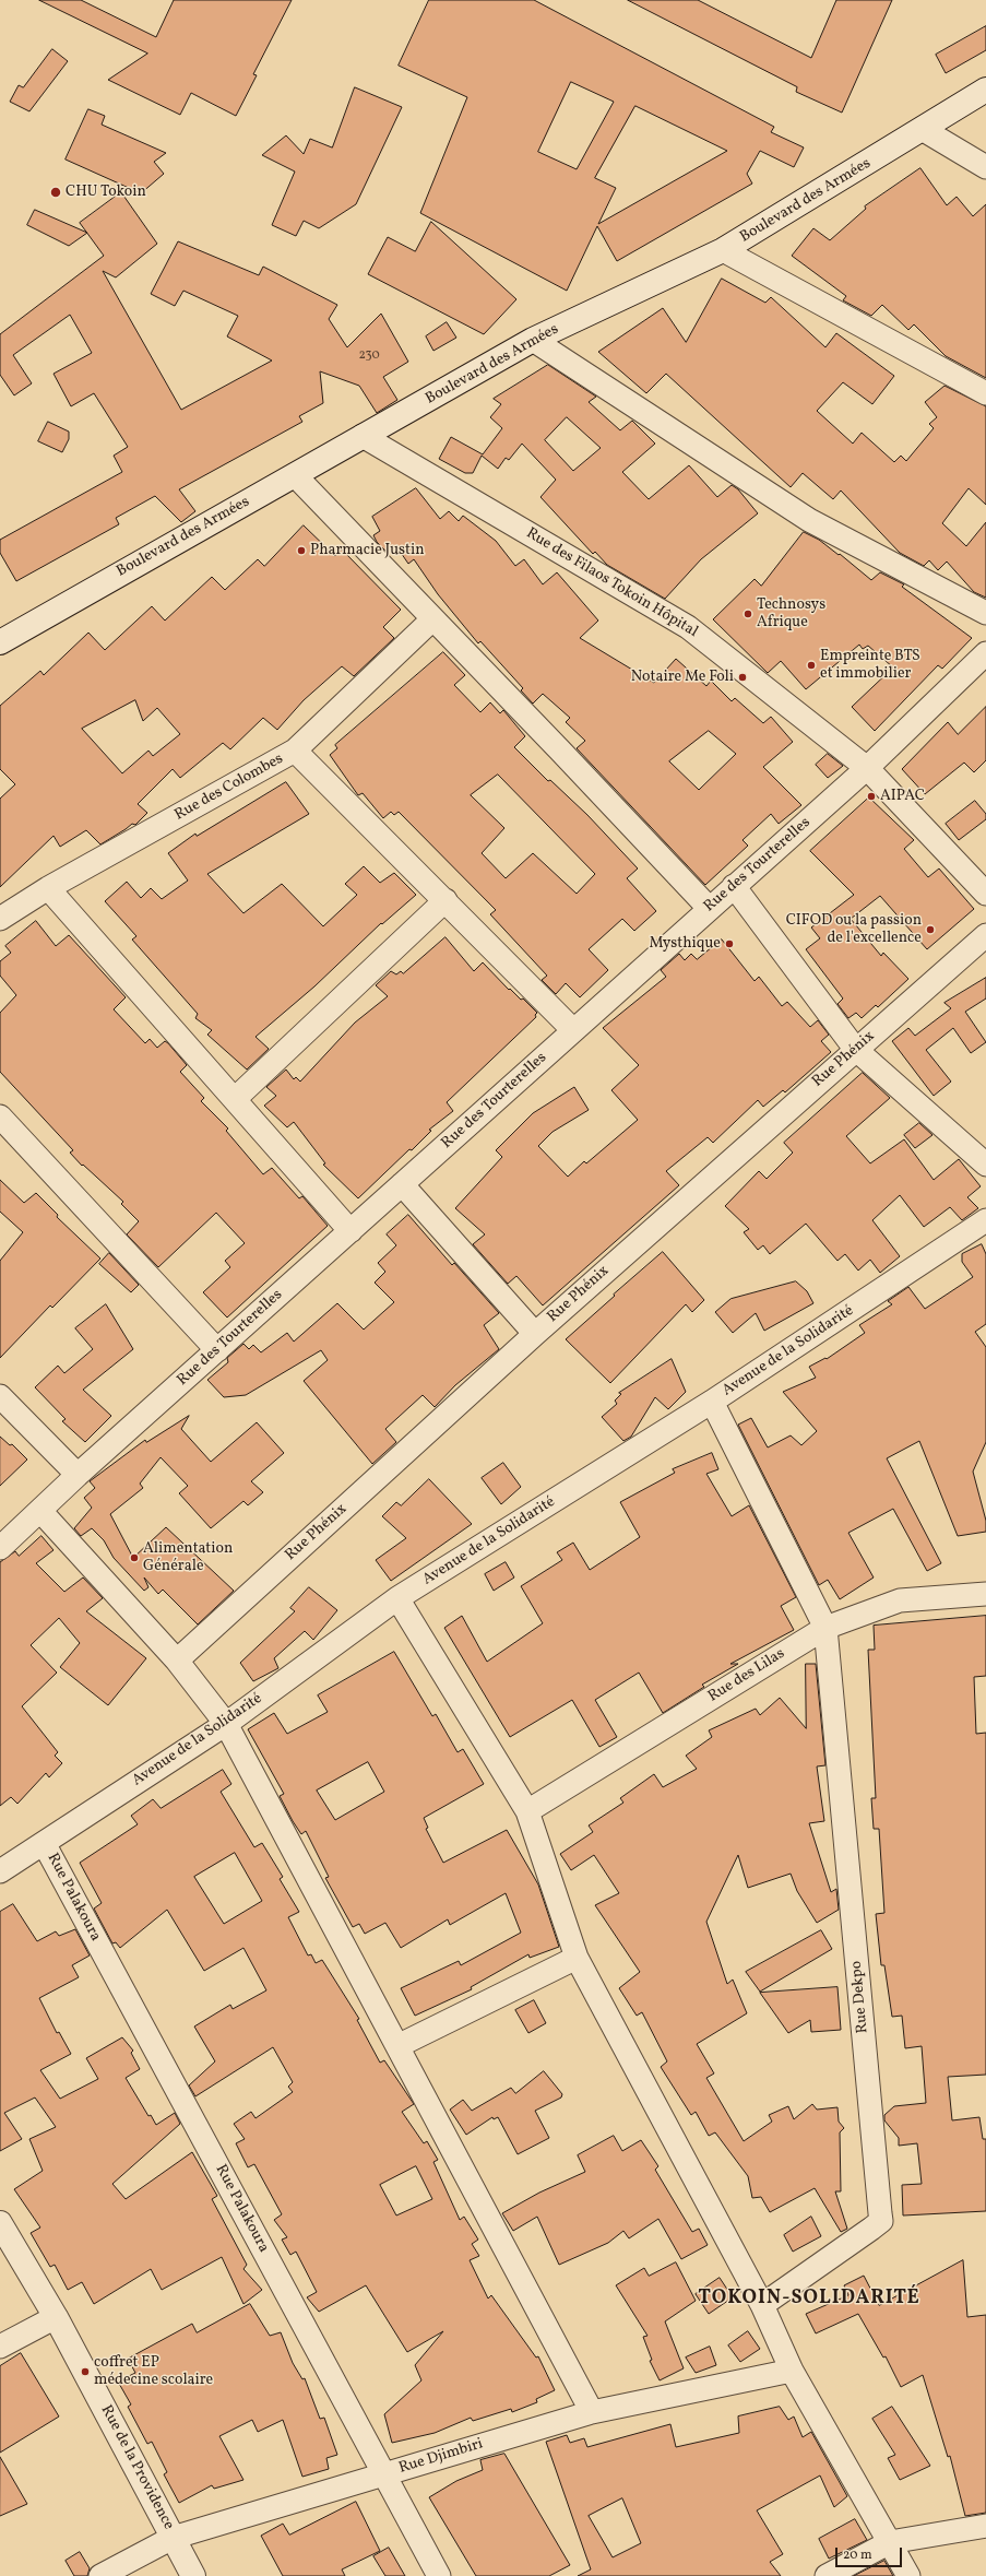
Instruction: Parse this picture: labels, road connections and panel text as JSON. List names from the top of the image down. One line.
{"streets":{"main road":["Boulevard des Armées","Rue de la Providence"],"street":["Rue des Filaos Tokoin Hôpital","Rue des Colombes","Rue des Tourterelles","Rue Phénix","Avenue de la Solidarité","Rue des Lilas","Rue Palakoura","Rue Dekpo","Rue Djimbiri"]},"crossings":[["Boulevard des Armées","Rue des Filaos Tokoin Hôpital"],["Rue des Filaos Tokoin Hôpital","Rue des Tourterelles"],["Avenue de la Solidarité","Rue Palakoura"],["Rue des Lilas","Rue Dekpo"],["Rue Palakoura","Rue Djimbiri"],["Rue Djimbiri","Rue de la Providence"]],"districts":["TOKOIN-SOLIDARITÉ"],"places":["CHU Tokoin","Pharmacie Justin","Technosys Afrique","Empreinte BTS et immobilier","Notaire Me Foli","AIPAC","CIFOD ou la passion de l'excellence","Mysthique","Alimentation Générale","coffret EP médecine scolaire"],"house_numbers":["230"],"scale_bar":"20 m"}
